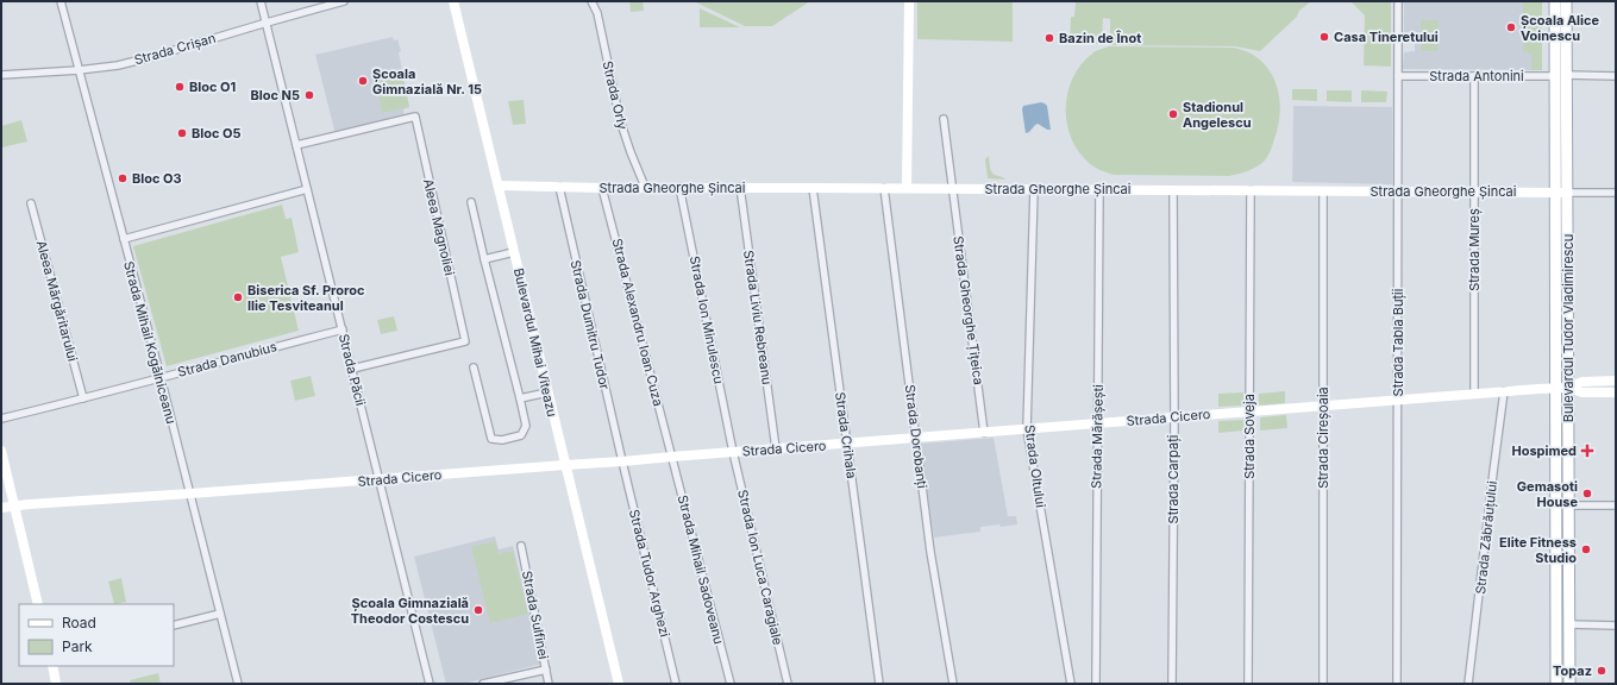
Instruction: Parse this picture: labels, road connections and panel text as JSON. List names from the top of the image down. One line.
{"streets":{"main road":["Bulevardul Tudor Vladimirescu"],"street":["Strada Crișan","Strada Antonini","Strada Orly","Strada Gheorghe Șincai","Aleea Magnoliei","Strada Mureș","Aleea Mărgăritarului","Strada Gheorghe Țițeica","Strada Liviu Rebreanu","Strada Ion Minulescu","Strada Alexandru Ioan Cuza","Strada Dumitru Tudor","Strada Mihail Kogălniceanu","Bulevardul Mihai Viteazu","Strada Tabla Buții","Strada Danubius","Strada Păcii","Strada Cicero","Strada Crihala","Strada Dorobanți","Strada Mărășești","Strada Soveja","Strada Cireșoaia","Strada Oltului","Strada Carpați","Strada Zăbrăuțului","Strada Ion Luca Caragiale","Strada Mihail Sadoveanu","Strada Tudor Arghezi","Strada Sulfinei"]},"crossings":[["Strada Crișan","Strada Mihail Kogălniceanu"],["Strada Crișan","Strada Păcii"],["Strada Antonini","Strada Mureș"],["Strada Antonini","Bulevardul Tudor Vladimirescu"],["Strada Antonini","Strada Tabla Buții"],["Strada Orly","Strada Gheorghe Șincai"],["Strada Gheorghe Șincai","Strada Mureș"],["Strada Gheorghe Șincai","Strada Gheorghe Țițeica"],["Strada Gheorghe Șincai","Strada Liviu Rebreanu"],["Strada Gheorghe Șincai","Strada Ion Minulescu"],["Strada Gheorghe Șincai","Strada Alexandru Ioan Cuza"],["Strada Gheorghe Șincai","Strada Dumitru Tudor"],["Strada Gheorghe Șincai","Bulevardul Tudor Vladimirescu"],["Strada Gheorghe Șincai","Bulevardul Mihai Viteazu"],["Strada Gheorghe Șincai","Strada Tabla Buții"],["Strada Gheorghe Șincai","Strada Crihala"],["Strada Gheorghe Șincai","Strada Dorobanți"],["Strada Gheorghe Șincai","Strada Mărășești"],["Strada Gheorghe Șincai","Strada Soveja"],["Strada Gheorghe Șincai","Strada Cireșoaia"],["Strada Gheorghe Șincai","Strada Oltului"],["Strada Gheorghe Șincai","Strada Carpați"],["Aleea Magnoliei","Strada Păcii"],["Strada Mureș","Strada Cicero"],["Aleea Mărgăritarului","Strada Danubius"],["Strada Gheorghe Țițeica","Strada Cicero"],["Strada Liviu Rebreanu","Strada Cicero"],["Strada Ion Minulescu","Strada Cicero"],["Strada Ion Minulescu","Strada Ion Luca Caragiale"],["Strada Alexandru Ioan Cuza","Strada Cicero"],["Strada Alexandru Ioan Cuza","Strada Mihail Sadoveanu"],["Strada Dumitru Tudor","Strada Cicero"],["Strada Dumitru Tudor","Strada Tudor Arghezi"],["Bulevardul Tudor Vladimirescu","Strada Cicero"],["Strada Mihail Kogălniceanu","Strada Danubius"],["Strada Mihail Kogălniceanu","Strada Cicero"],["Bulevardul Mihai Viteazu","Strada Cicero"],["Strada Tabla Buții","Strada Cicero"],["Strada Danubius","Strada Păcii"],["Strada Păcii","Strada Cicero"],["Strada Cicero","Strada Crihala"],["Strada Cicero","Strada Dorobanți"],["Strada Cicero","Strada Mărășești"],["Strada Cicero","Strada Soveja"],["Strada Cicero","Strada Cireșoaia"],["Strada Cicero","Strada Oltului"],["Strada Cicero","Strada Carpați"],["Strada Cicero","Strada Zăbrăuțului"],["Strada Cicero","Strada Ion Luca Caragiale"],["Strada Cicero","Strada Mihail Sadoveanu"],["Strada Cicero","Strada Tudor Arghezi"]],"places":{"other":["Școala Alice Voinescu","Casa Tineretului","Bazin de Înot","Școala Gimnazială Nr. 15","Bloc O1","Bloc N5","Stadionul Angelescu","Bloc O5","Bloc O3","Biserica Sf. Proroc Ilie Tesviteanul","Gemasoti House","Elite Fitness Studio","Școala Gimnazială Theodor Costescu","Topaz"],"health":["Hospimed"]},"legend":["Road","Park"]}
